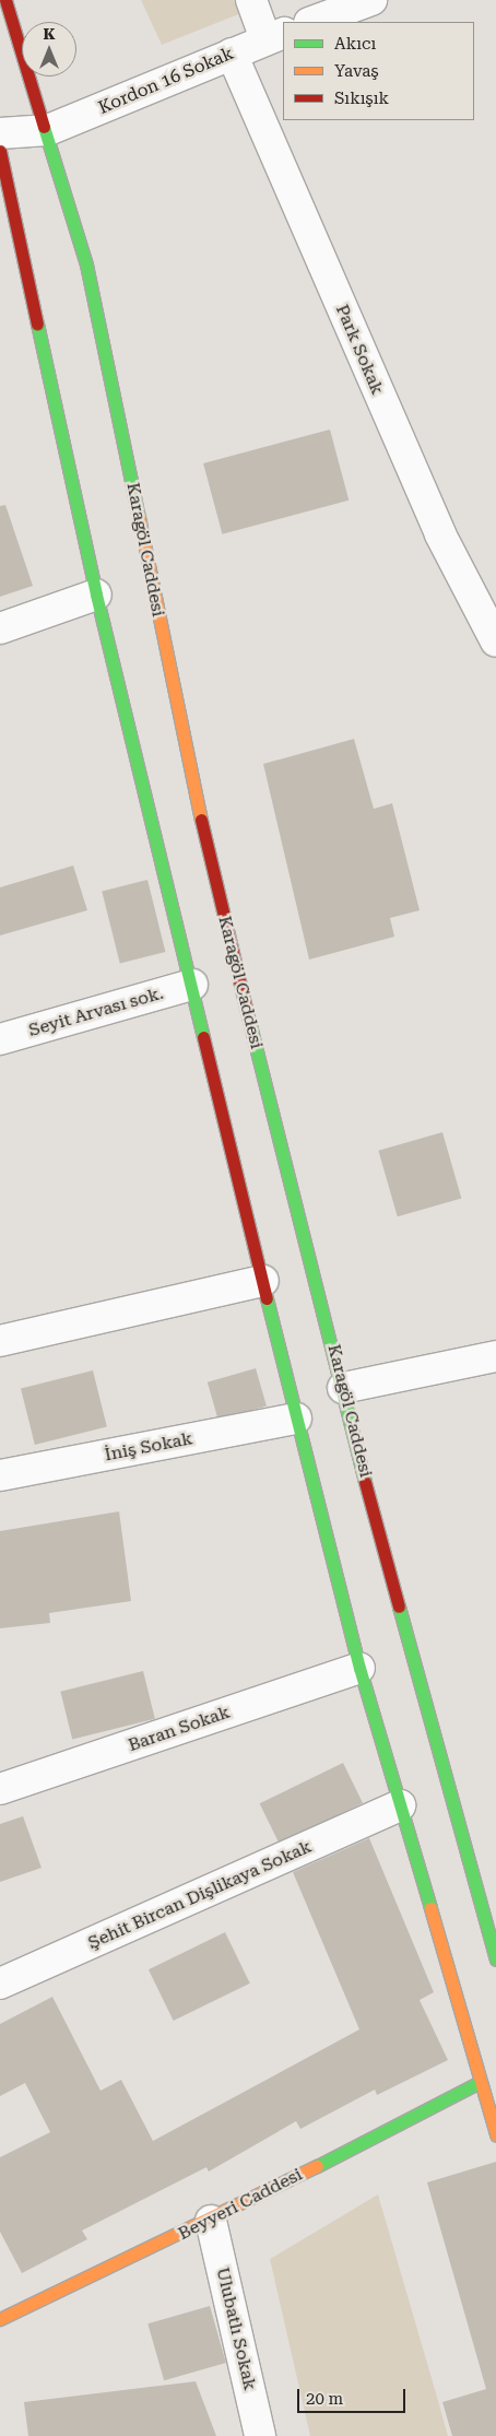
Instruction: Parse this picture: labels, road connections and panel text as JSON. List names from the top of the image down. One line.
{"streets":{"main road":["Karagöl Caddesi","Beyyeri Caddesi"],"street":["Kordon 16 Sokak","Park Sokak","Seyit Arvası sok.","İniş Sokak","Baran Sokak","Şehit Bircan Dişlikaya Sokak","Ulubatlı Sokak"]},"crossings":[["Kordon 16 Sokak","Park Sokak"],["Kordon 16 Sokak","Karagöl Caddesi"],["Beyyeri Caddesi","Ulubatlı Sokak"]],"legend":["Akıcı","Yavaş","Sıkışık"],"scale_bar":"20 m","north":"top"}
